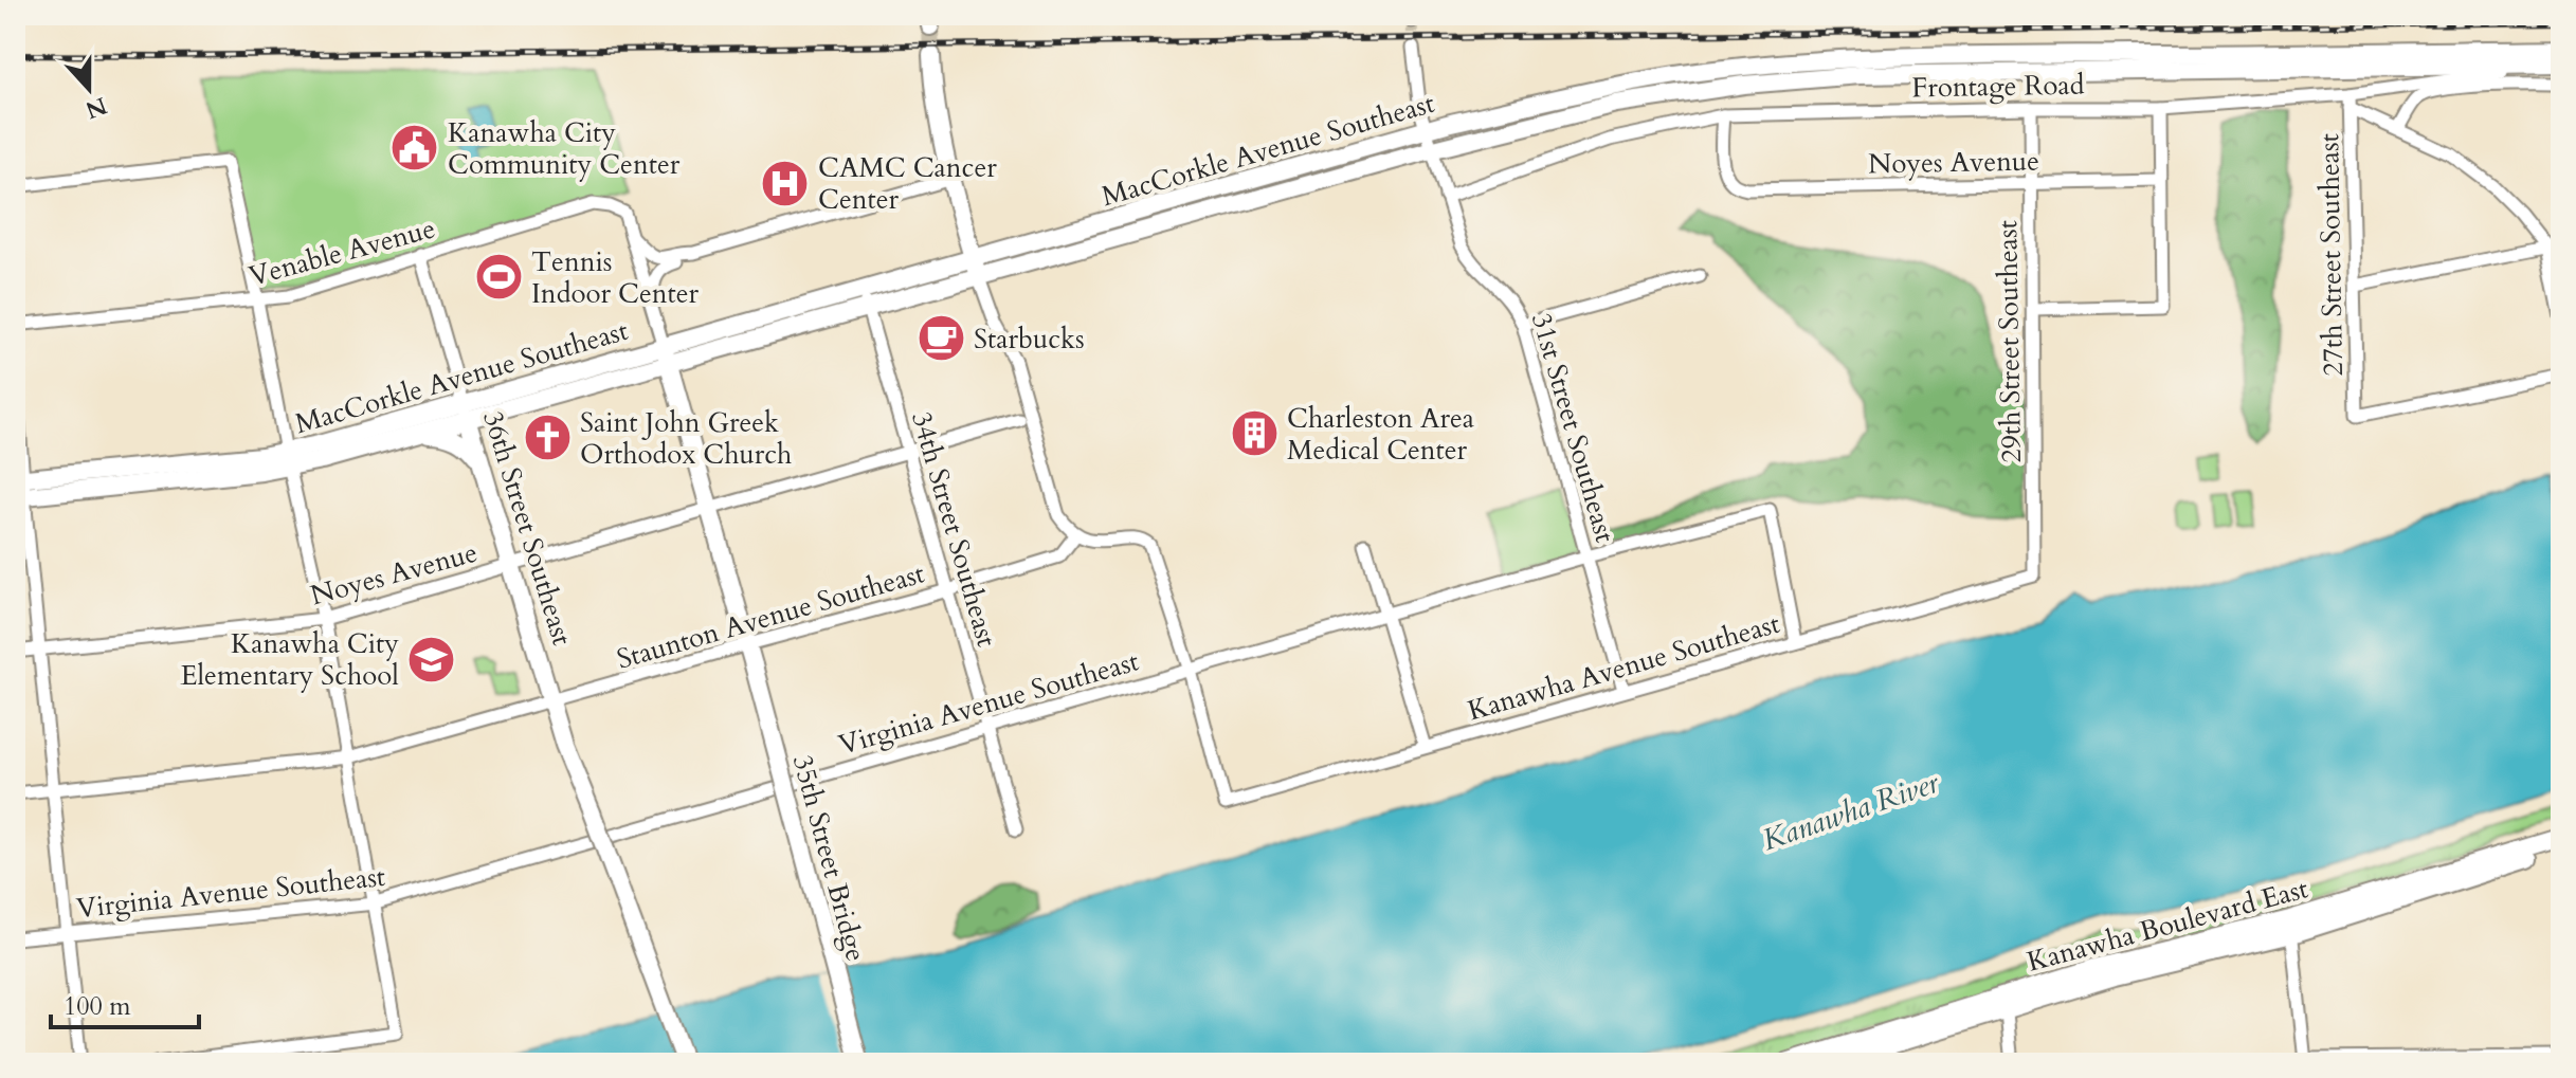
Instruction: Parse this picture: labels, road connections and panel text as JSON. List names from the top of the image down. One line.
{"streets":{"main road":["MacCorkle Avenue Southeast","36th Street Southeast","35th Street Bridge","Kanawha Boulevard East"],"street":["Frontage Road","Noyes Avenue","Venable Avenue","27th Street Southeast","29th Street Southeast","31st Street Southeast","34th Street Southeast","Staunton Avenue Southeast","Kanawha Avenue Southeast","Virginia Avenue Southeast"]},"crossings":[["Frontage Road","MacCorkle Avenue Southeast"],["Frontage Road","Noyes Avenue"],["Frontage Road","27th Street Southeast"],["Frontage Road","29th Street Southeast"],["Frontage Road","31st Street Southeast"],["MacCorkle Avenue Southeast","31st Street Southeast"],["MacCorkle Avenue Southeast","36th Street Southeast"],["MacCorkle Avenue Southeast","34th Street Southeast"],["MacCorkle Avenue Southeast","35th Street Bridge"],["Noyes Avenue","29th Street Southeast"],["Noyes Avenue","36th Street Southeast"],["Noyes Avenue","34th Street Southeast"],["Noyes Avenue","35th Street Bridge"],["Venable Avenue","36th Street Southeast"],["29th Street Southeast","Kanawha Avenue Southeast"],["31st Street Southeast","Kanawha Avenue Southeast"],["31st Street Southeast","Virginia Avenue Southeast"],["36th Street Southeast","Staunton Avenue Southeast"],["34th Street Southeast","Staunton Avenue Southeast"],["34th Street Southeast","Virginia Avenue Southeast"],["Staunton Avenue Southeast","35th Street Bridge"],["Kanawha Avenue Southeast","Virginia Avenue Southeast"]],"water":["Kanawha River"],"places":{"public building":["Kanawha City Community Center"],"hospital":["CAMC Cancer Center"],"sports":["Tennis Indoor Center"],"cafe":["Starbucks"],"building":["Charleston Area Medical Center"],"church":["Saint John Greek Orthodox Church"],"school or university":["Kanawha City Elementary School"]},"scale_bar":"100 m","north":"bottom"}
